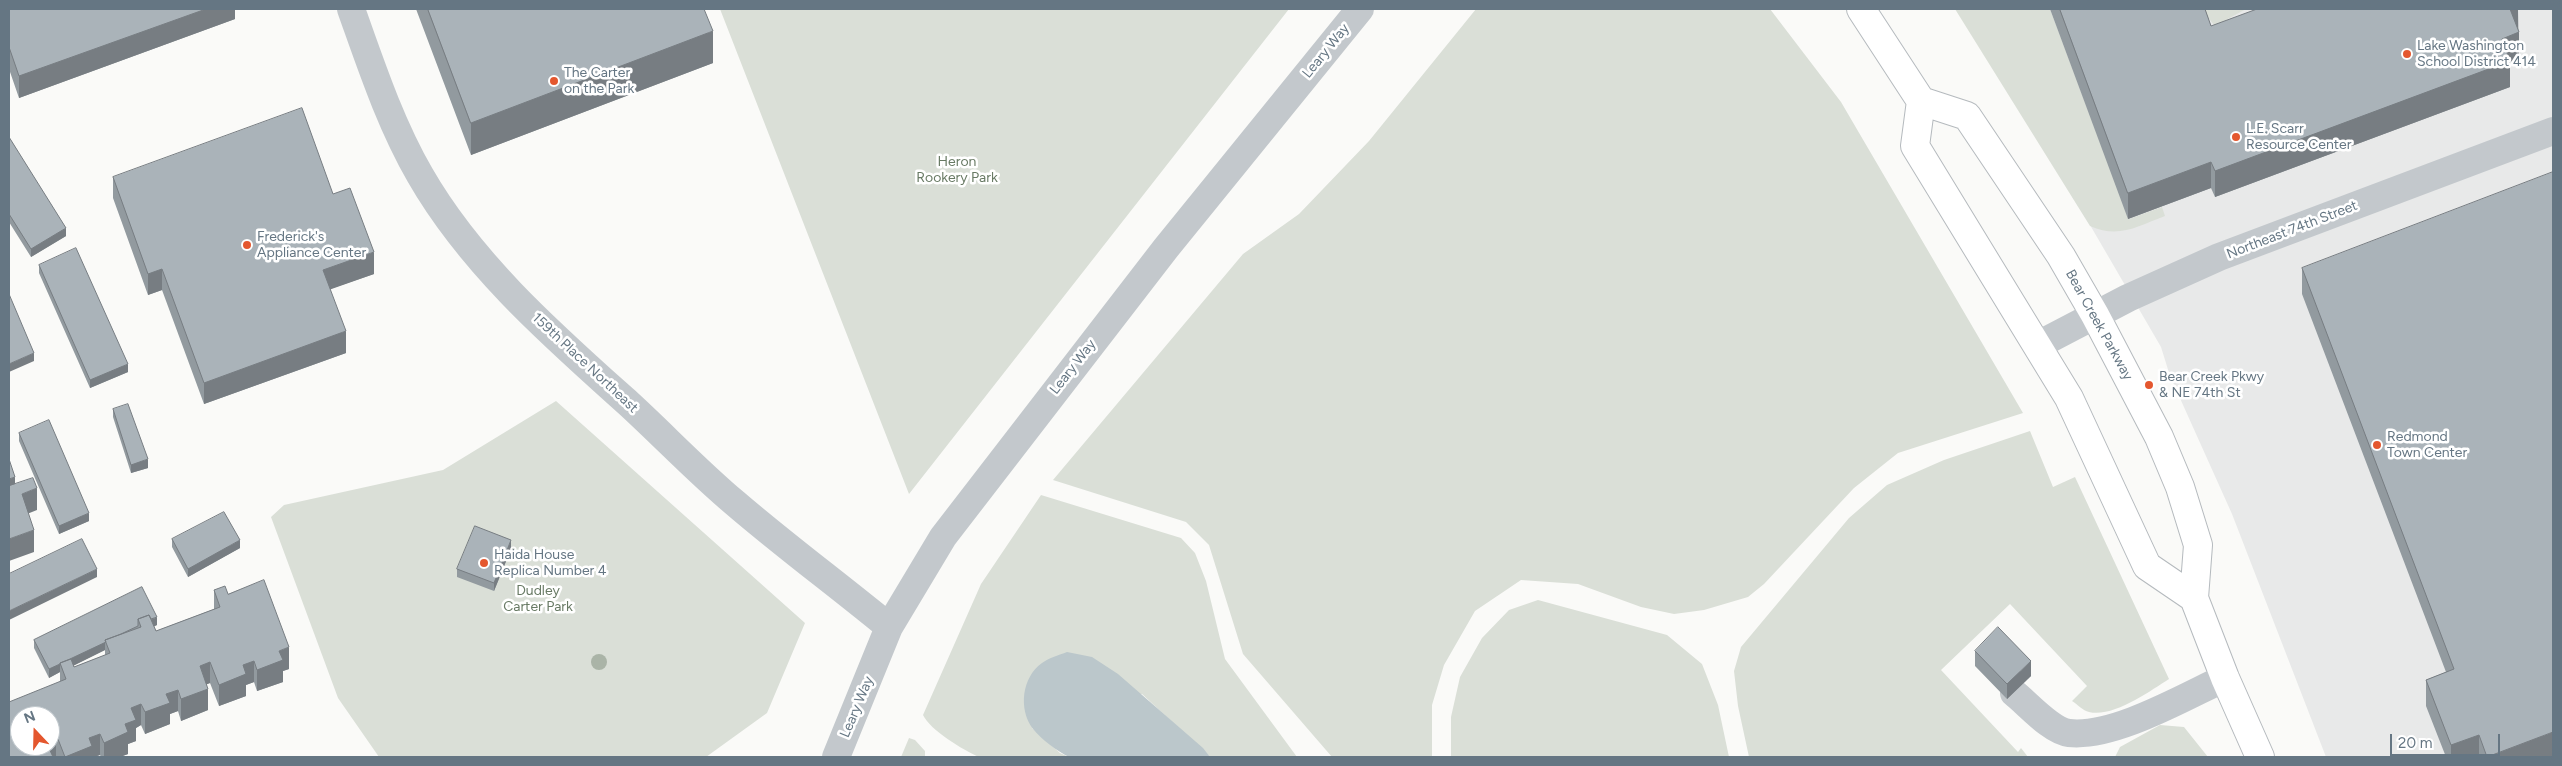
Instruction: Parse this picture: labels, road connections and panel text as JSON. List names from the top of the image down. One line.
{"streets":{"main road":["Bear Creek Parkway"],"street":["Leary Way","Northeast 74th Street","159th Place Northeast"]},"crossings":[["Leary Way","159th Place Northeast"],["Northeast 74th Street","Bear Creek Parkway"]],"parks":["Heron Rookery Park","Dudley Carter Park"],"places":["Lake Washington School District 414","The Carter on the Park","L.E. Scarr Resource Center","Frederick's Appliance Center","Bear Creek Pkwy & NE 74th St","Redmond Town Center","Haida House Replica Number 4"],"scale_bar":"20 m","north":"top"}
